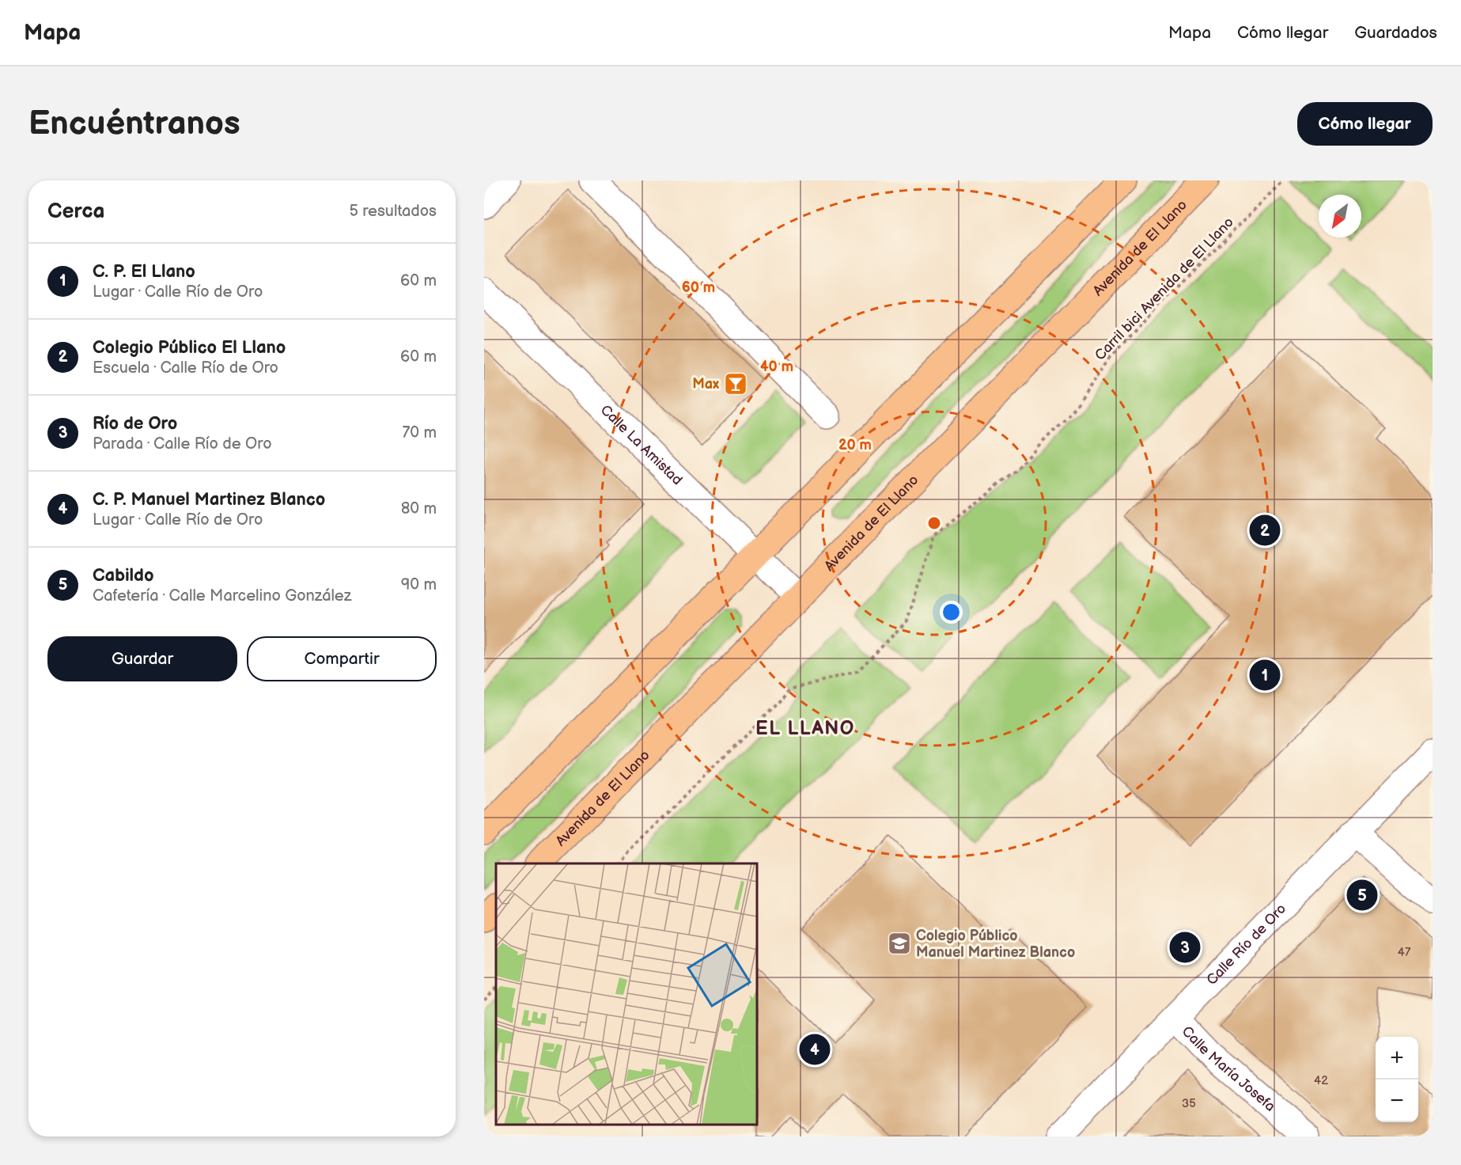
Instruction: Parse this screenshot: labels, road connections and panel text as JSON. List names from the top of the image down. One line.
{"streets":{"main road":["Avenida de El Llano"],"street":["Calle La Amistad","Calle Río de Oro","Calle María Josefa"],"path":["Carril bici Avenida de El Llano"]},"crossings":[["Avenida de El Llano","Calle La Amistad"],["Calle Río de Oro","Calle María Josefa"]],"districts":["EL LLANO"],"places":{"bar":["Max"],"school or university":["Colegio Público Manuel Martinez Blanco"]},"house_numbers":["47","42","35"],"north":"bottom left","page":{"header":"Mapa","nav":["Mapa","Cómo llegar","Guardados"],"buttons":["Cómo llegar",["Guardar","Compartir"]],"title":"Encuéntranos","heading":["Cerca","5 resultados"],"list":[{"mark":"1","name":"C. P. El Llano","note":"Lugar · Calle Río de Oro","value":"60 m"},{"mark":"2","name":"Colegio Público El Llano","note":"Escuela · Calle Río de Oro","value":"60 m"},{"mark":"3","name":"Río de Oro","note":"Parada · Calle Río de Oro","value":"70 m"},{"mark":"4","name":"C. P. Manuel Martinez Blanco","note":"Lugar · Calle Río de Oro","value":"80 m"},{"mark":"5","name":"Cabildo","note":"Cafetería · Calle Marcelino González","value":"90 m"}],"pins":["2","1","5","3","4"],"map_buttons":["+","−"]},"rings":["60 m","40 m","20 m"]}
